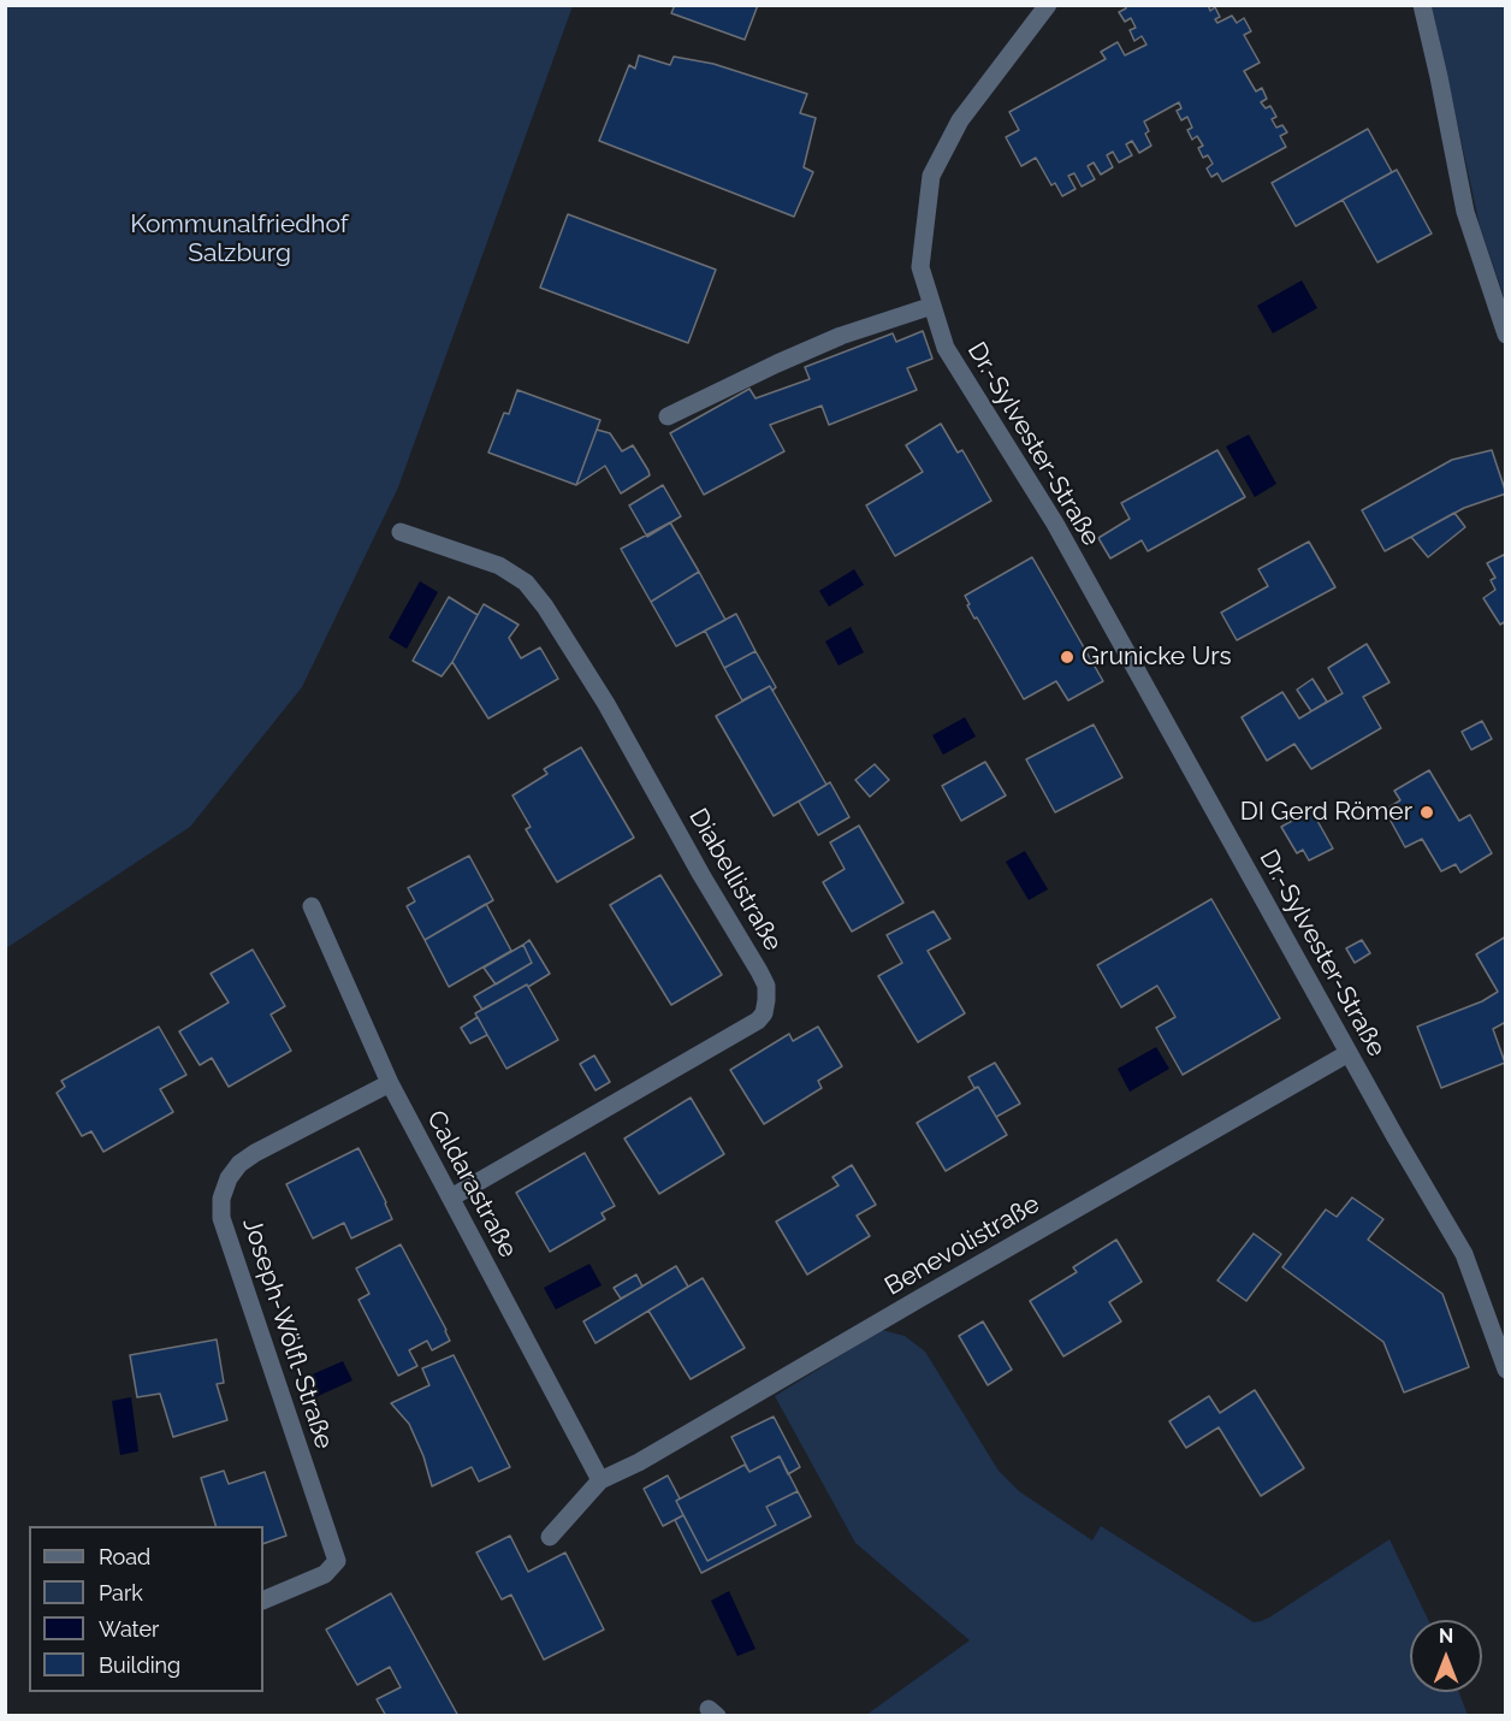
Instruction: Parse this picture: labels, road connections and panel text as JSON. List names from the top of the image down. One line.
{"streets":{"street":["Dr.-Sylvester-Straße","Diabellistraße","Caldarastraße","Benevolistraße","Joseph-Wölfl-Straße"]},"crossings":[["Dr.-Sylvester-Straße","Benevolistraße"],["Diabellistraße","Caldarastraße"],["Caldarastraße","Benevolistraße"],["Caldarastraße","Joseph-Wölfl-Straße"]],"parks":["Kommunalfriedhof Salzburg"],"places":["Grunicke Urs","DI Gerd Römer"],"legend":["Road","Park","Water","Building"],"north":"top"}
